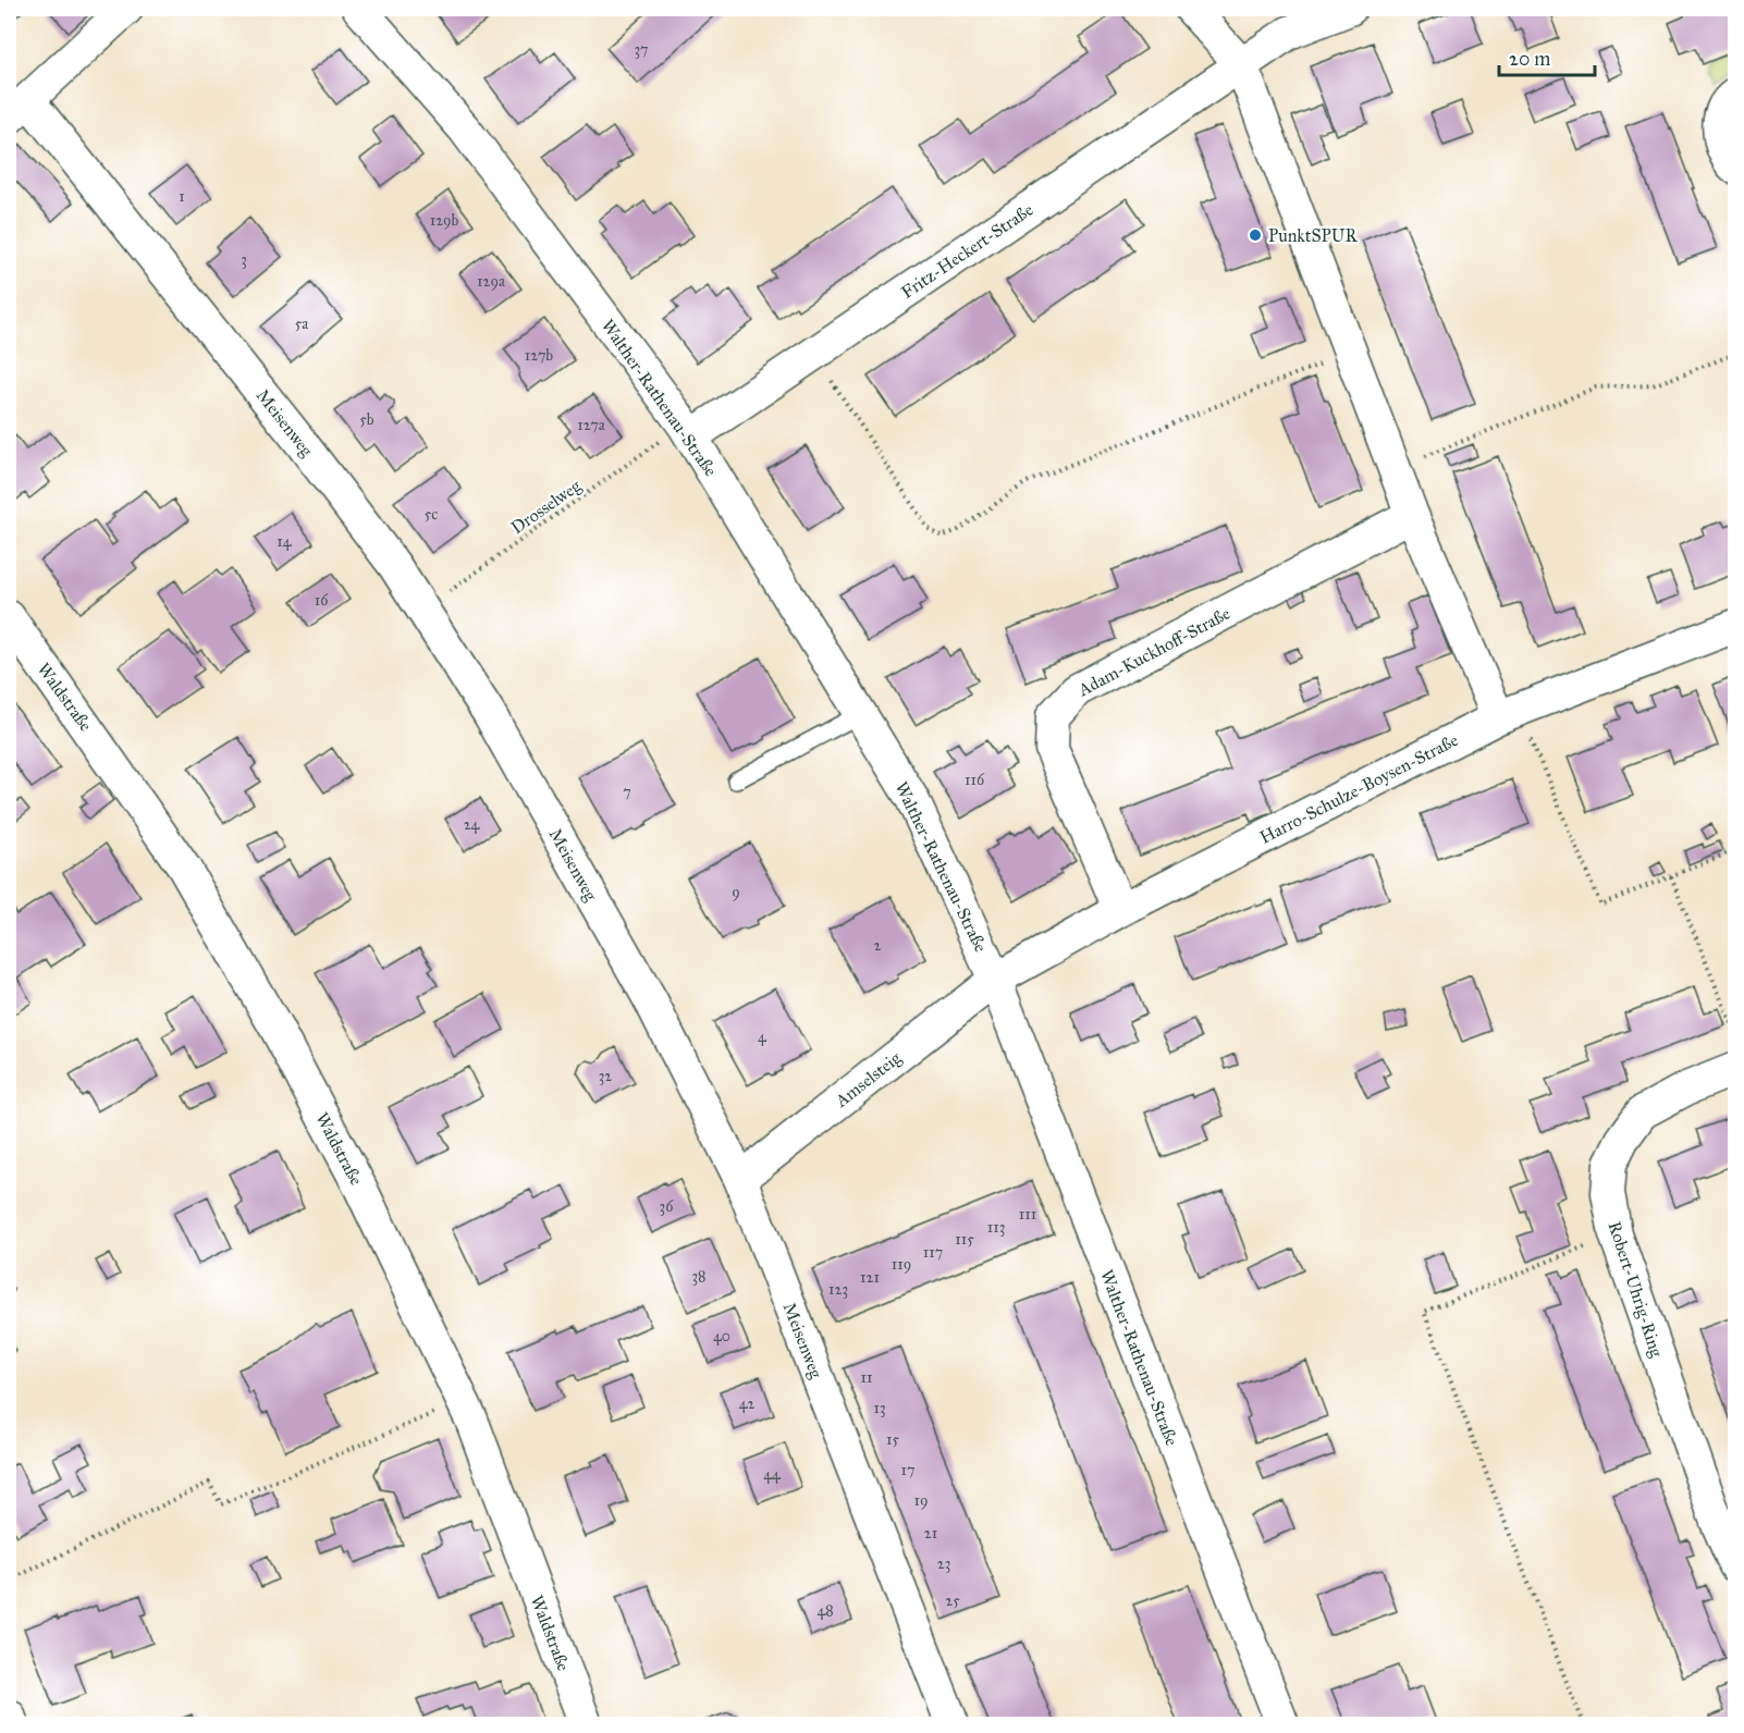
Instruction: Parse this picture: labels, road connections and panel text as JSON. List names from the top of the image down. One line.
{"streets":{"street":["Fritz-Heckert-Straße","Walther-Rathenau-Straße","Meisenweg","Adam-Kuckhoff-Straße","Waldstraße","Harro-Schulze-Boysen-Straße","Amselsteig","Robert-Uhrig-Ring"],"path":["Drosselweg"]},"crossings":[["Fritz-Heckert-Straße","Walther-Rathenau-Straße"],["Fritz-Heckert-Straße","Drosselweg"],["Walther-Rathenau-Straße","Drosselweg"],["Walther-Rathenau-Straße","Harro-Schulze-Boysen-Straße"],["Walther-Rathenau-Straße","Amselsteig"],["Meisenweg","Drosselweg"],["Meisenweg","Amselsteig"],["Adam-Kuckhoff-Straße","Harro-Schulze-Boysen-Straße"],["Harro-Schulze-Boysen-Straße","Amselsteig"]],"places":["PunktSPUR"],"house_numbers":["37","1","129b","3","129a","5a","127b","5b","127a","5c","14","16","116","7","24","9","2","4","32","36","111","113","115","117","119","38","121","123","40","11","42","13","15","17","44","19","21","23","25","48"],"scale_bar":"20 m"}
